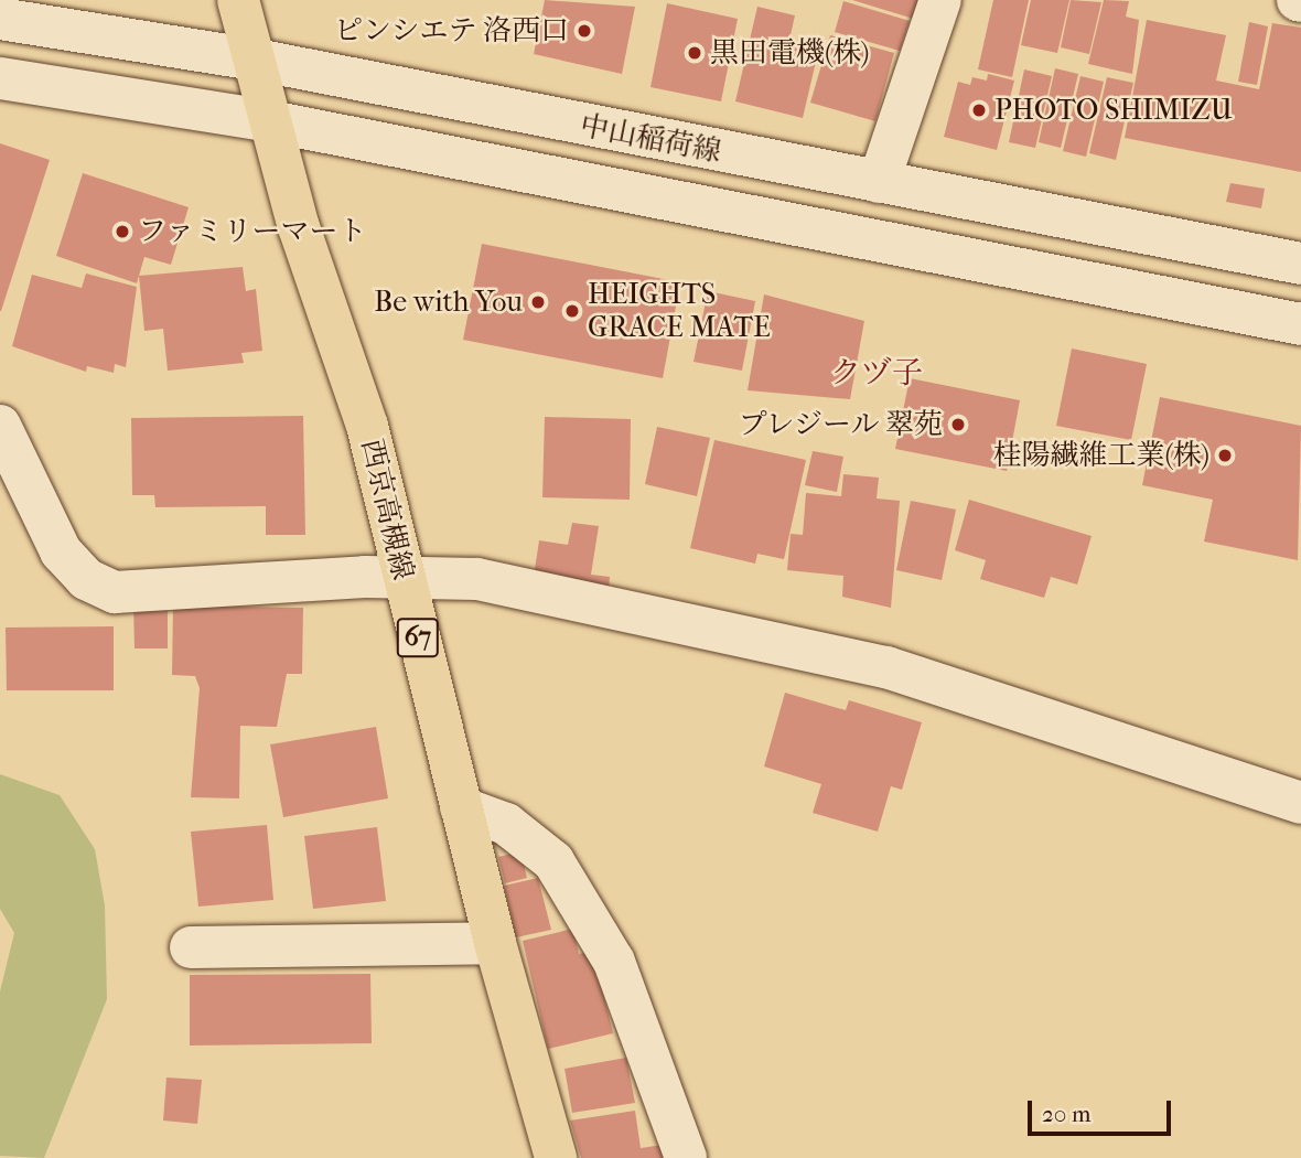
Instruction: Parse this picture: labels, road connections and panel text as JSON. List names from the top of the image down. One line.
{"streets":{"main road":["中山稲荷線","西京高槻線","67"]},"crossings":[["中山稲荷線","西京高槻線"]],"districts":["クヅ子"],"places":["ピンシエテ 洛西口","黒田電機(株)","PHOTO SHIMIZU","ファミリーマート","Be with You","HEIGHTS GRACE MATE","プレジール 翠苑","桂陽繊維工業(株)"],"scale_bar":"20 m"}
